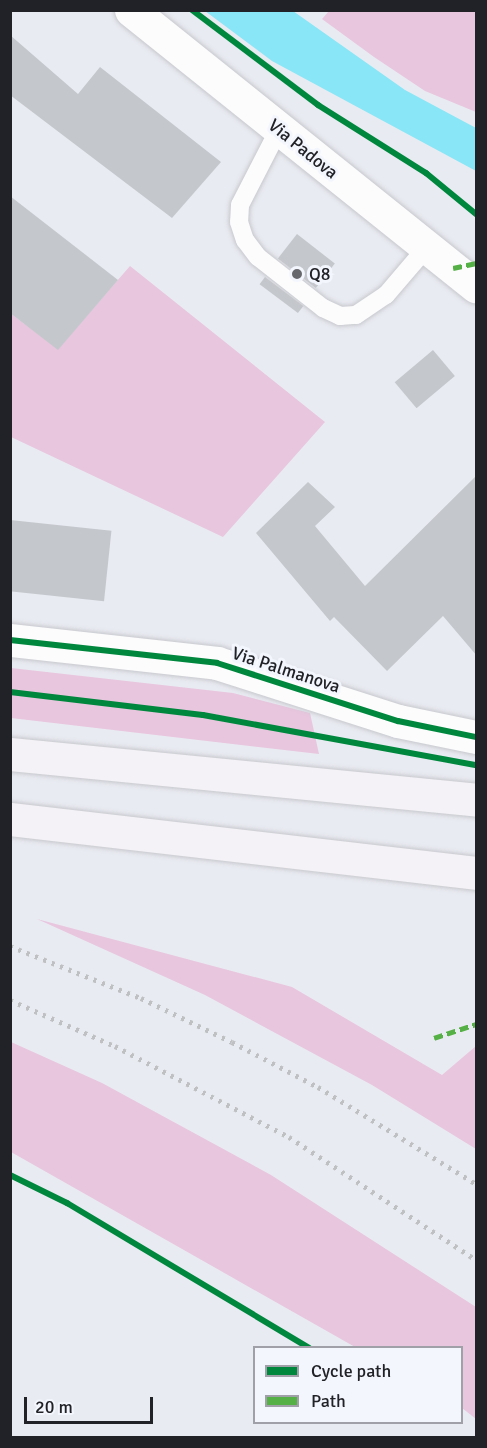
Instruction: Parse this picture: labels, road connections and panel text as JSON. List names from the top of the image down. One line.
{"streets":{"street":["Via Padova","Via Palmanova"]},"places":["Q8"],"legend":["Cycle path","Path"],"scale_bar":"20 m"}
